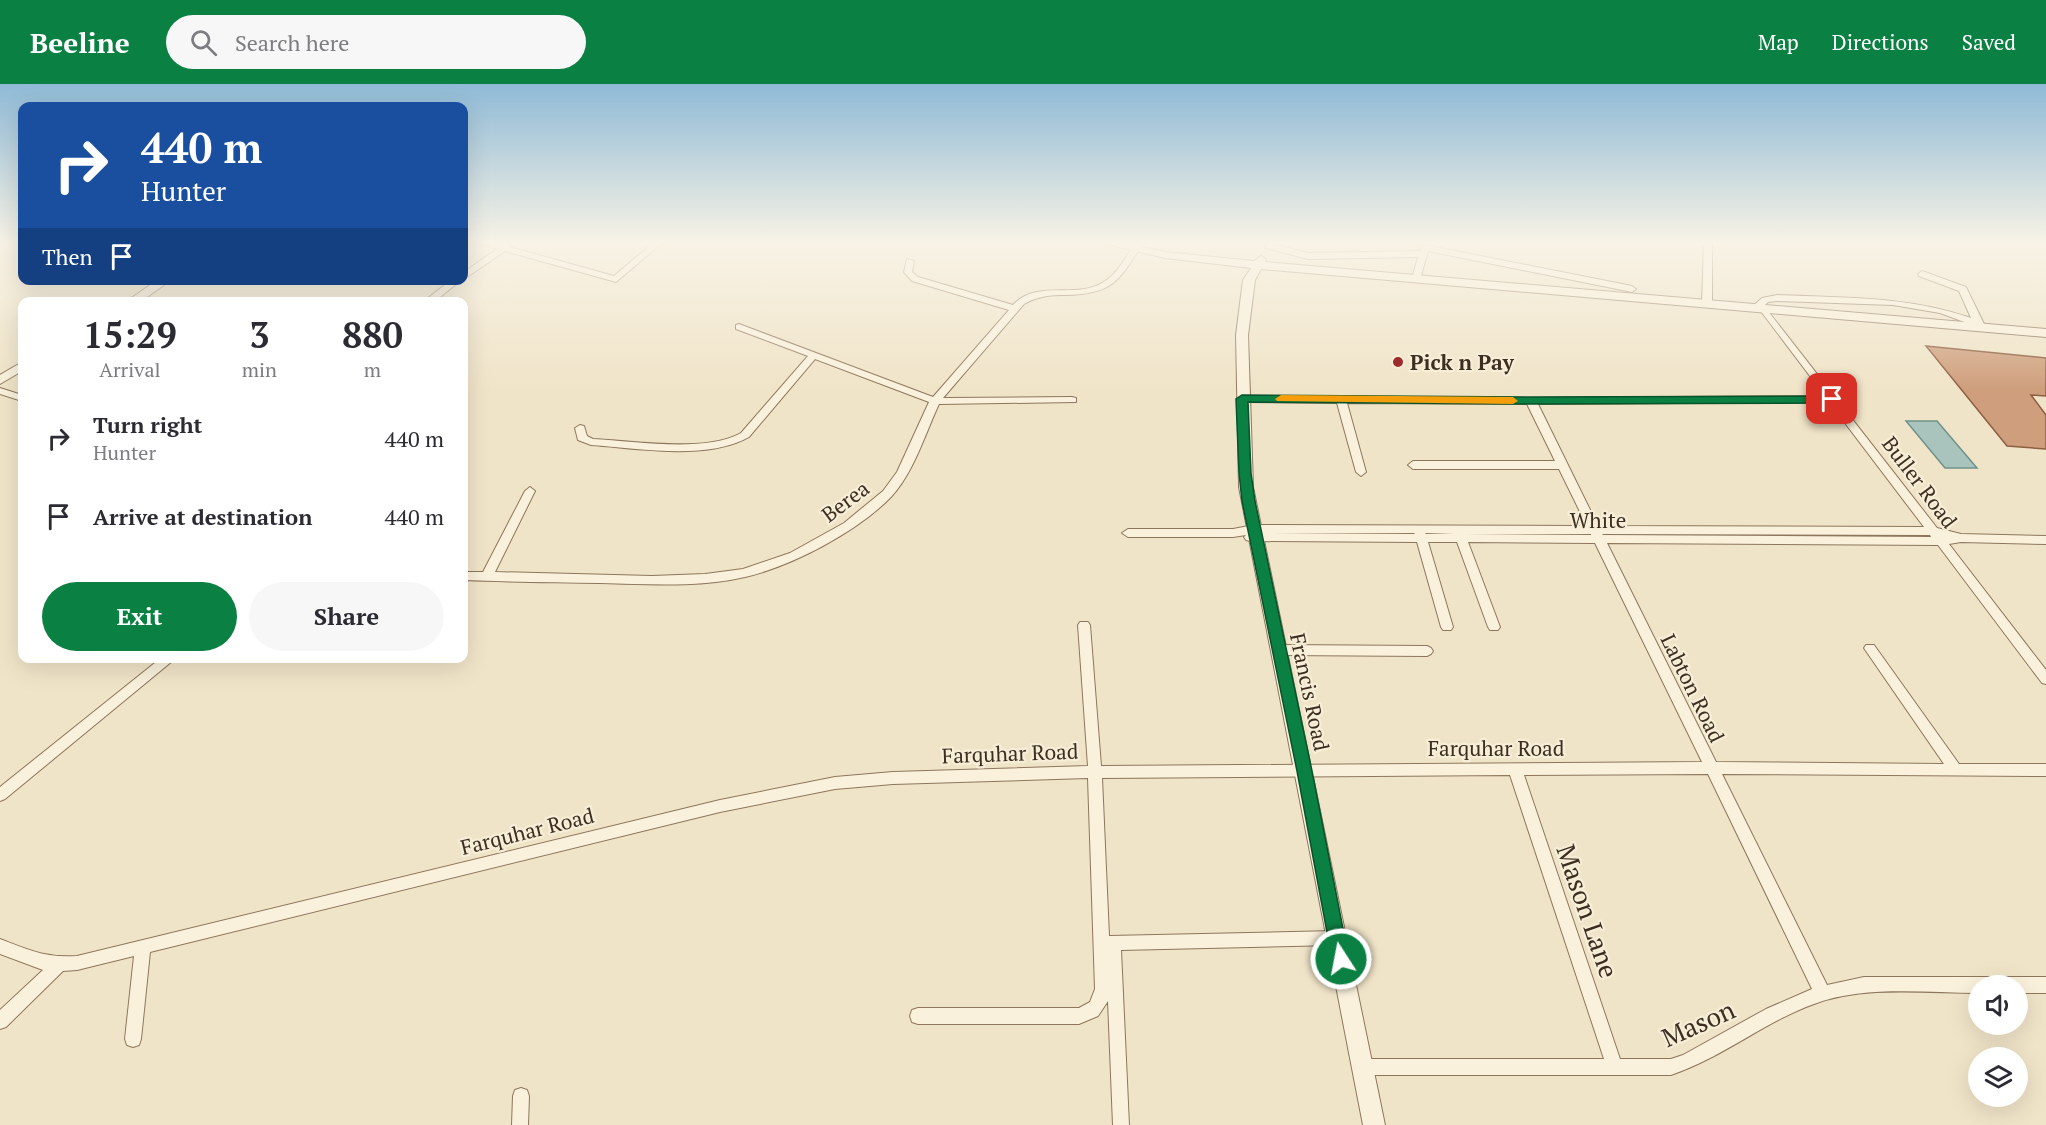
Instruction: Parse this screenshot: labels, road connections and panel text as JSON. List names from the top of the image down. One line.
{"streets":{"street":["Buller Road","Berea","White","Labton Road","Francis Road","Farquhar Road","Mason Lane","Mason"]},"crossings":[["Buller Road","White"],["White","Labton Road"],["White","Francis Road"],["Labton Road","Farquhar Road"],["Labton Road","Mason"],["Francis Road","Farquhar Road"],["Francis Road","Mason"],["Farquhar Road","Mason Lane"],["Mason Lane","Mason"]],"places":["Pick n Pay"],"page":{"header":"Beeline","search":"Search here","nav":["Map","Directions","Saved"],"turn":["440 m","Hunter"],"then":"Then","eta":["15:29","Arrival","3","min","880","m"],"list":[{"name":"Turn right","note":"Hunter","value":"440 m"},{"name":"Arrive at destination","value":"440 m"}],"buttons":["Exit","Share"]}}
